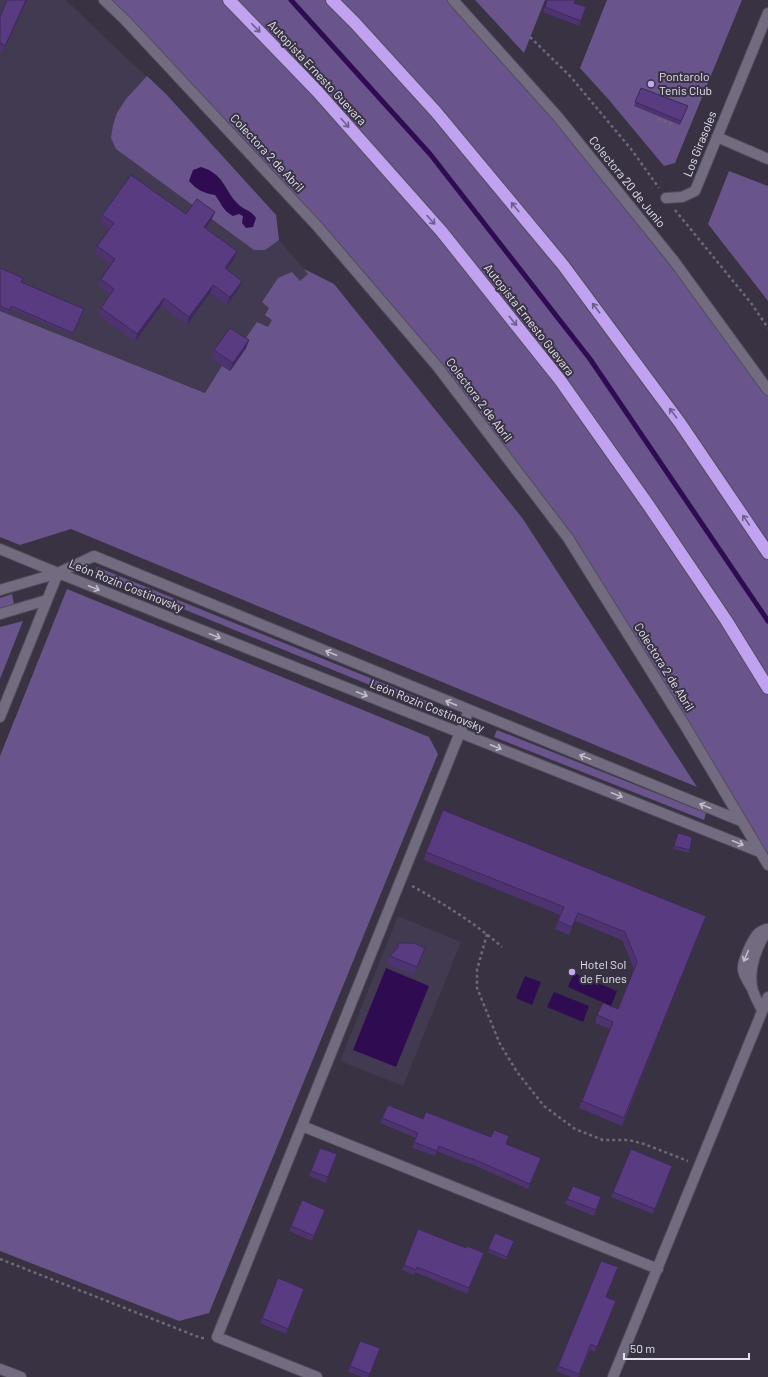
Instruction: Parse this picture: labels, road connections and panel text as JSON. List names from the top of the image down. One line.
{"streets":{"highway":["Autopista Ernesto Guevara"],"street":["Los Girasoles","Colectora 2 de Abril","Colectora 20 de Junio","León Rozin Costinovsky"]},"crossings":[["Colectora 2 de Abril","León Rozin Costinovsky"]],"places":["Pontarolo Tenis Club","Hotel Sol de Funes"],"scale_bar":"50 m"}
